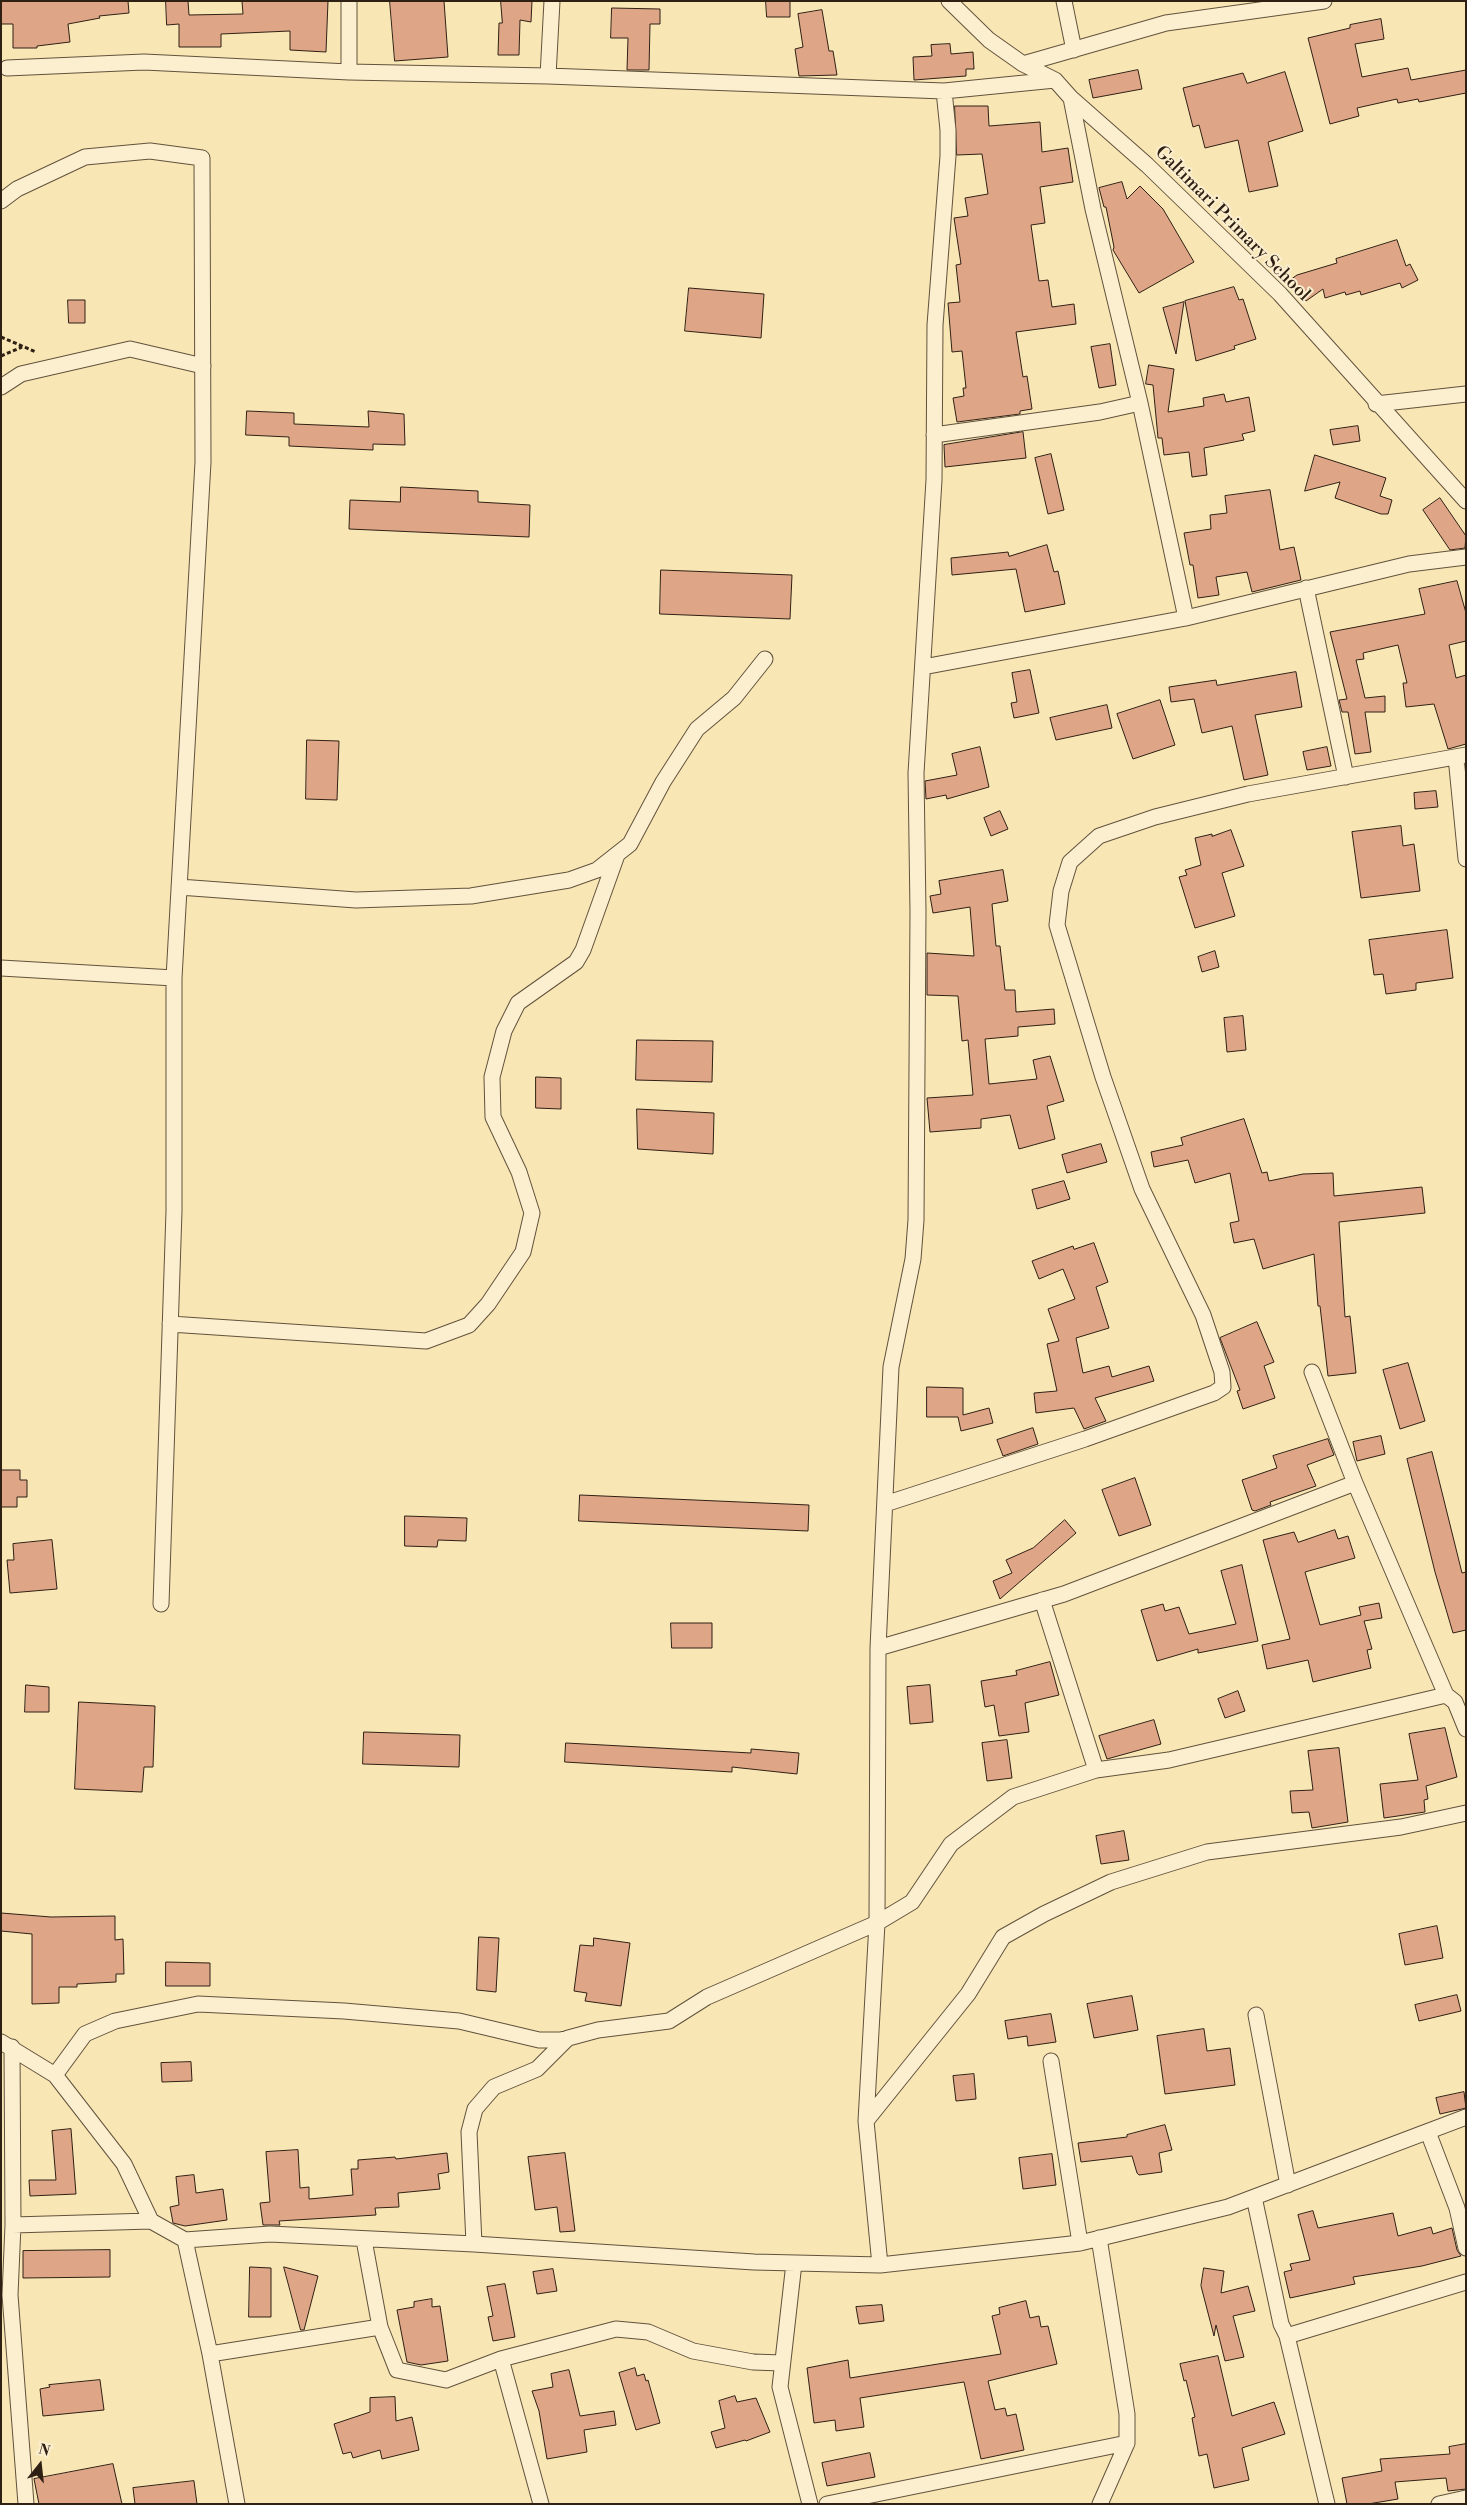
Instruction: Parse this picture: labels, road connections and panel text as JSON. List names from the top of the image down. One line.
{"streets":{"street":["Galtimari Primary School"]},"north":"top"}
